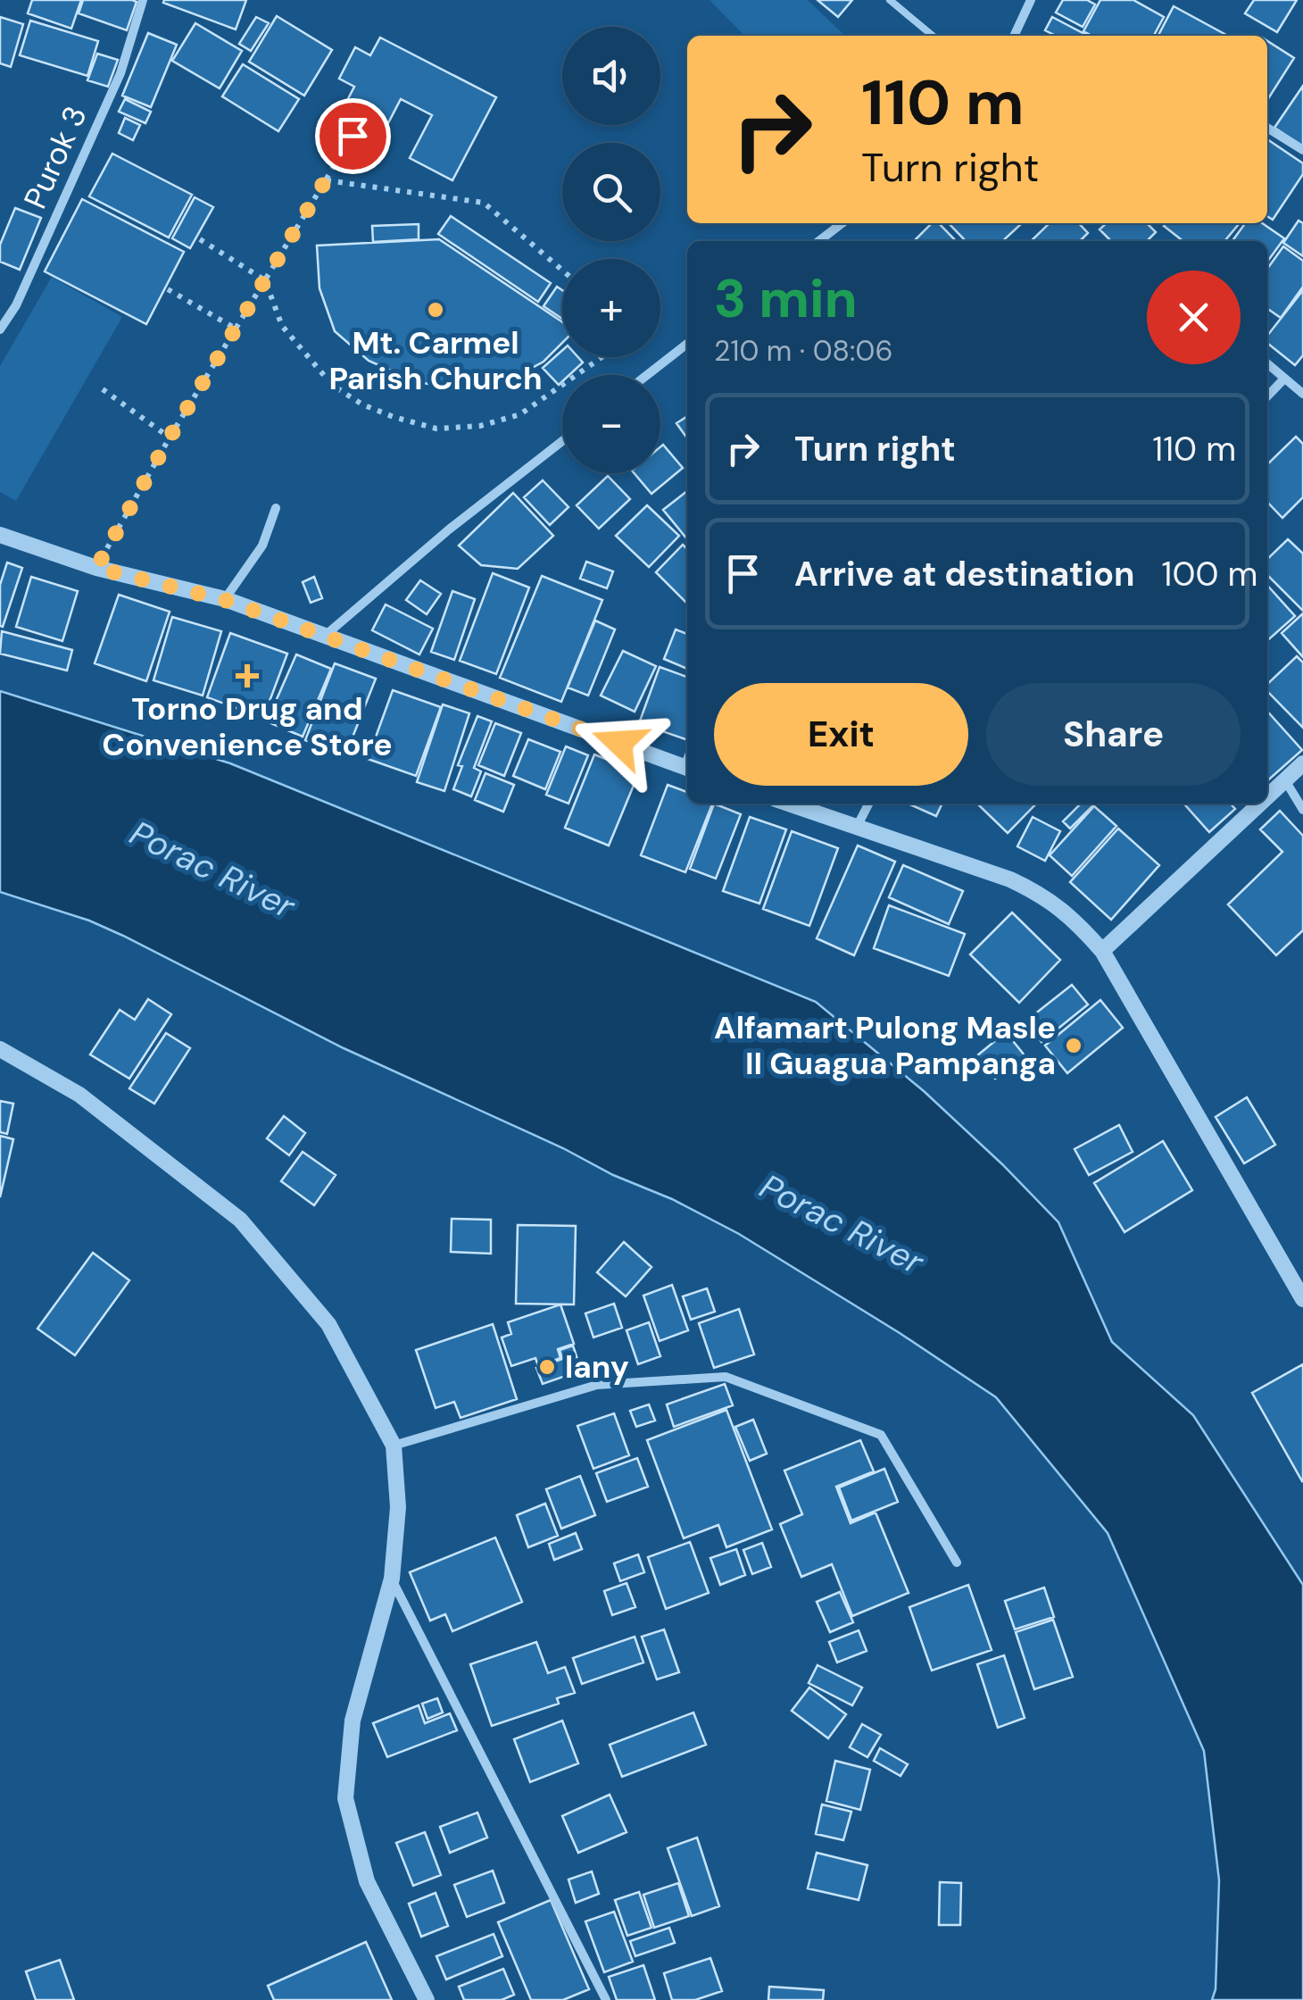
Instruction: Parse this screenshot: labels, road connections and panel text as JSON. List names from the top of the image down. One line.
{"streets":{"street":["Purok 3"]},"water":["Porac River"],"places":{"other":["Mt. Carmel Parish Church","Alfamart Pulong Masle II Guagua Pampanga","lany"],"health":["Torno Drug and Convenience Store"]},"page":{"map_buttons":["+","−"],"turn":["110 m","Turn right"],"heading":["3 min","210 m · 08:06"],"list":[{"name":"Turn right","value":"110 m"},{"name":"Arrive at destination","value":"100 m"}],"buttons":["Exit","Share"]}}
